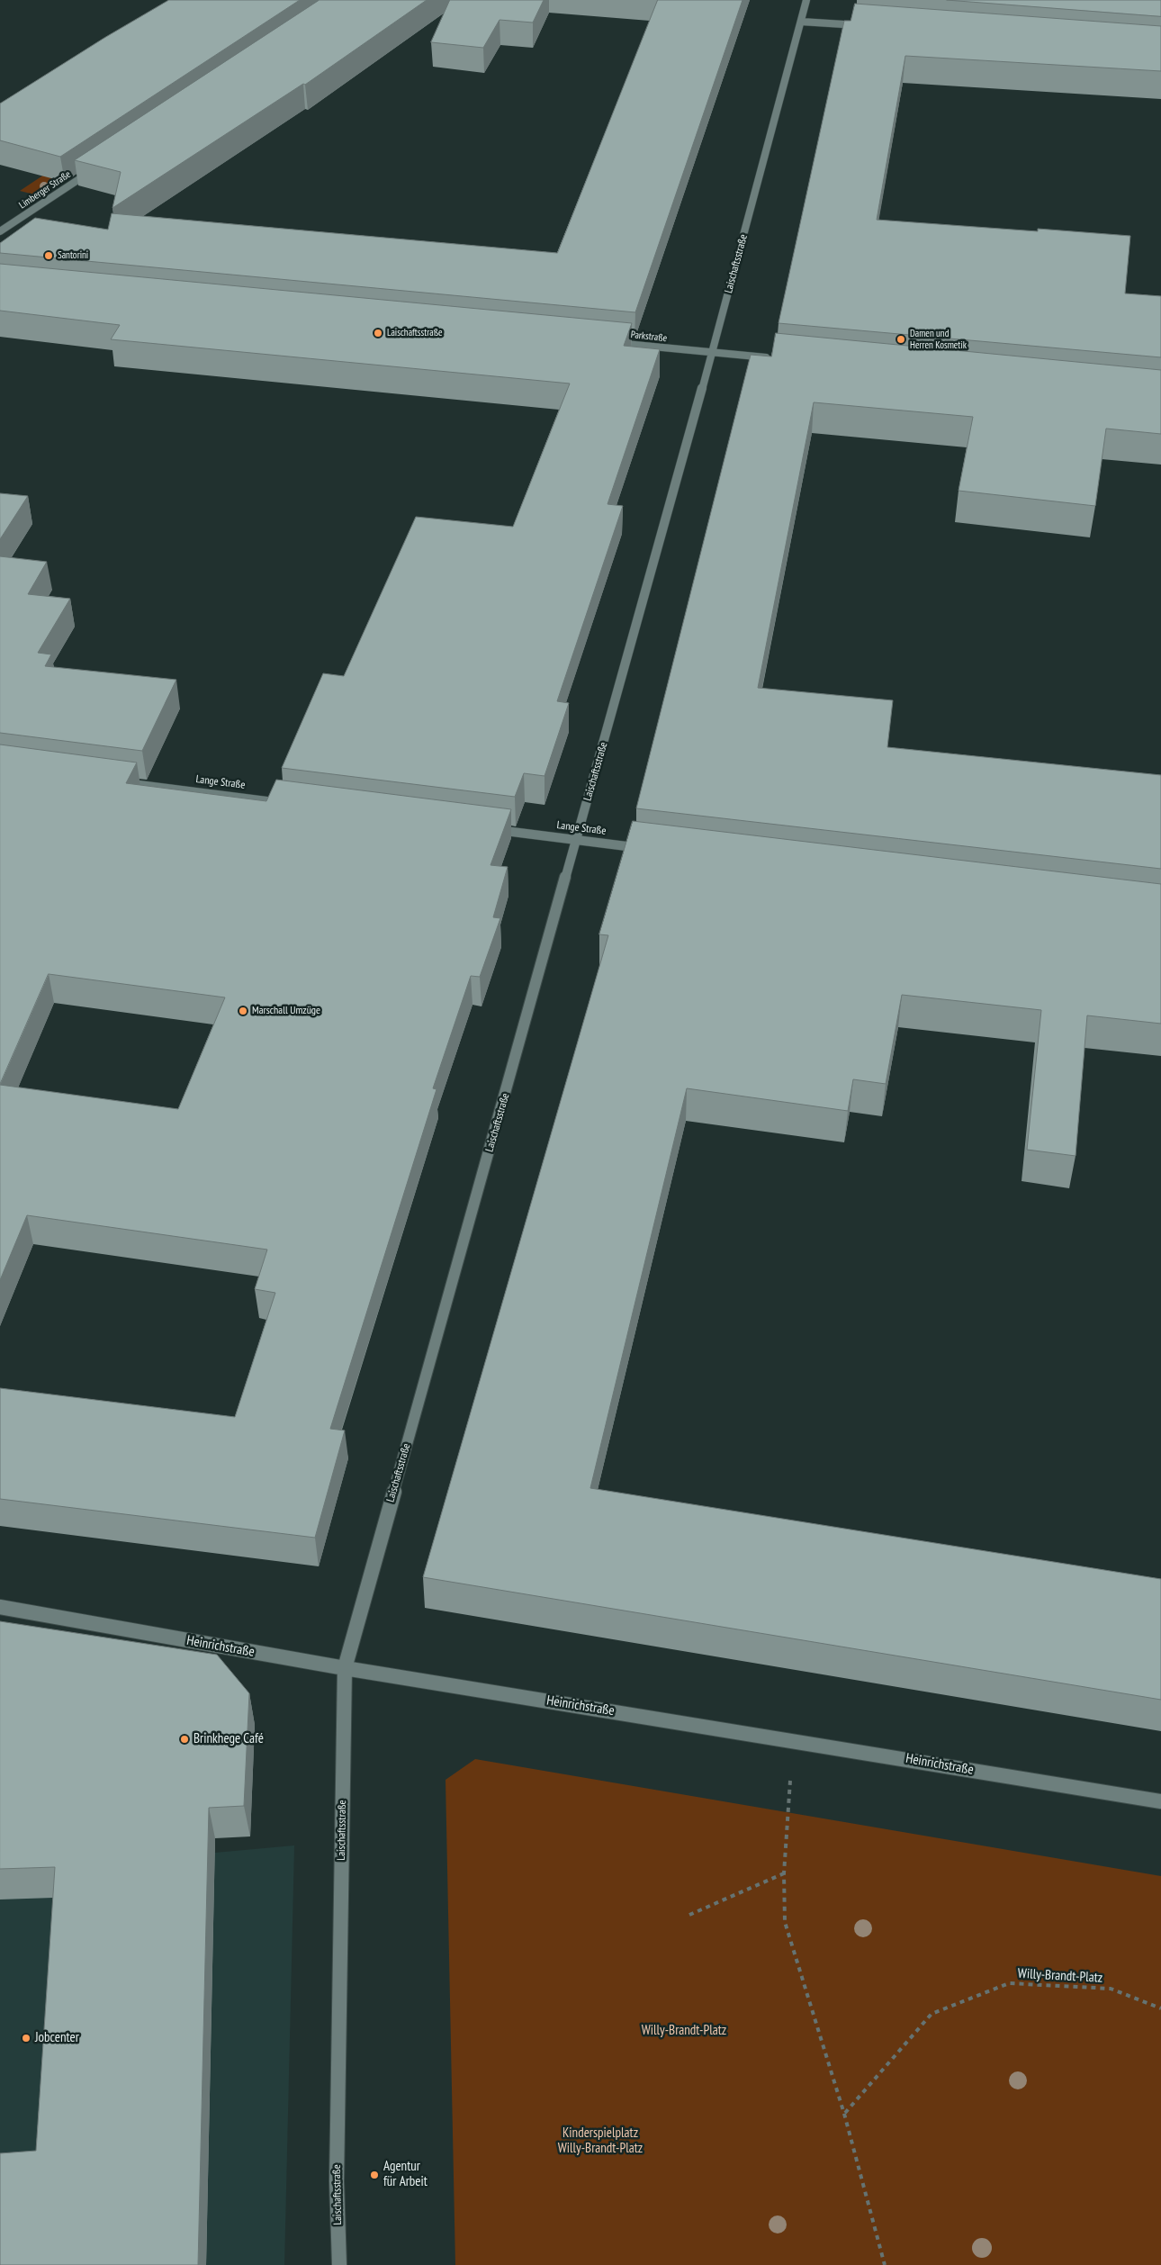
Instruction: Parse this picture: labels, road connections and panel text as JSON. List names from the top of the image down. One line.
{"streets":{"street":["Limberger Straße","Laischaftsstraße","Parkstraße","Lange Straße","Heinrichstraße"],"path":["Willy-Brandt-Platz"]},"crossings":[["Laischaftsstraße","Parkstraße"],["Laischaftsstraße","Lange Straße"],["Laischaftsstraße","Heinrichstraße"]],"parks":["Willy-Brandt-Platz","Kinderspielplatz Willy-Brandt-Platz"],"places":["Santorini","Laischaftsstraße","Damen und Herren Kosmetik","Marschall Umzüge","Brinkhege Café","Jobcenter","Agentur für Arbeit"]}
